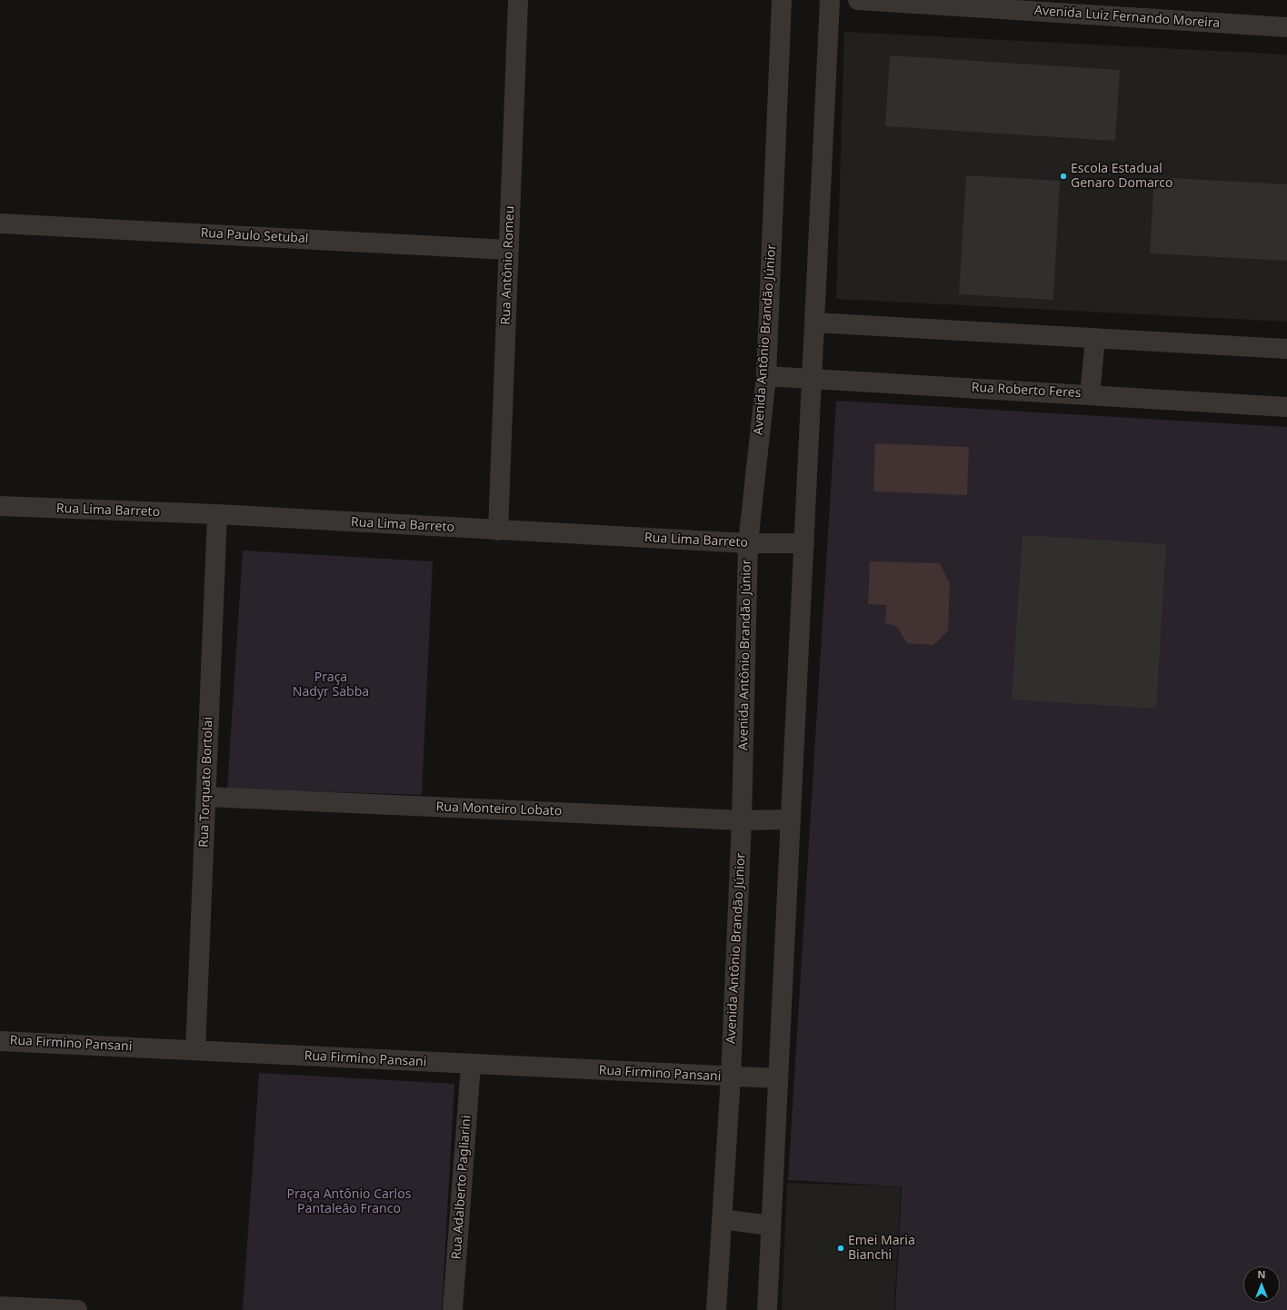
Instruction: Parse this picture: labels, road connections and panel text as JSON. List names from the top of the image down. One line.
{"streets":{"street":["Avenida Luiz Fernando Moreira","Rua Paulo Setubal","Rua Antônio Romeu","Avenida Antônio Brandão Júnior","Rua Roberto Feres","Rua Lima Barreto","Rua Torquato Bortolai","Rua Monteiro Lobato","Rua Firmino Pansani","Rua Adalberto Pagliarini"]},"crossings":[["Rua Paulo Setubal","Rua Antônio Romeu"],["Rua Antônio Romeu","Rua Lima Barreto"],["Avenida Antônio Brandão Júnior","Rua Roberto Feres"],["Avenida Antônio Brandão Júnior","Rua Lima Barreto"],["Avenida Antônio Brandão Júnior","Rua Monteiro Lobato"],["Avenida Antônio Brandão Júnior","Rua Firmino Pansani"],["Rua Lima Barreto","Rua Torquato Bortolai"],["Rua Torquato Bortolai","Rua Monteiro Lobato"],["Rua Torquato Bortolai","Rua Firmino Pansani"],["Rua Firmino Pansani","Rua Adalberto Pagliarini"]],"parks":["Praça Nadyr Sabba","Praça Antônio Carlos Pantaleão Franco"],"places":["Escola Estadual Genaro Domarco","Emei Maria Bianchi"],"north":"top"}
